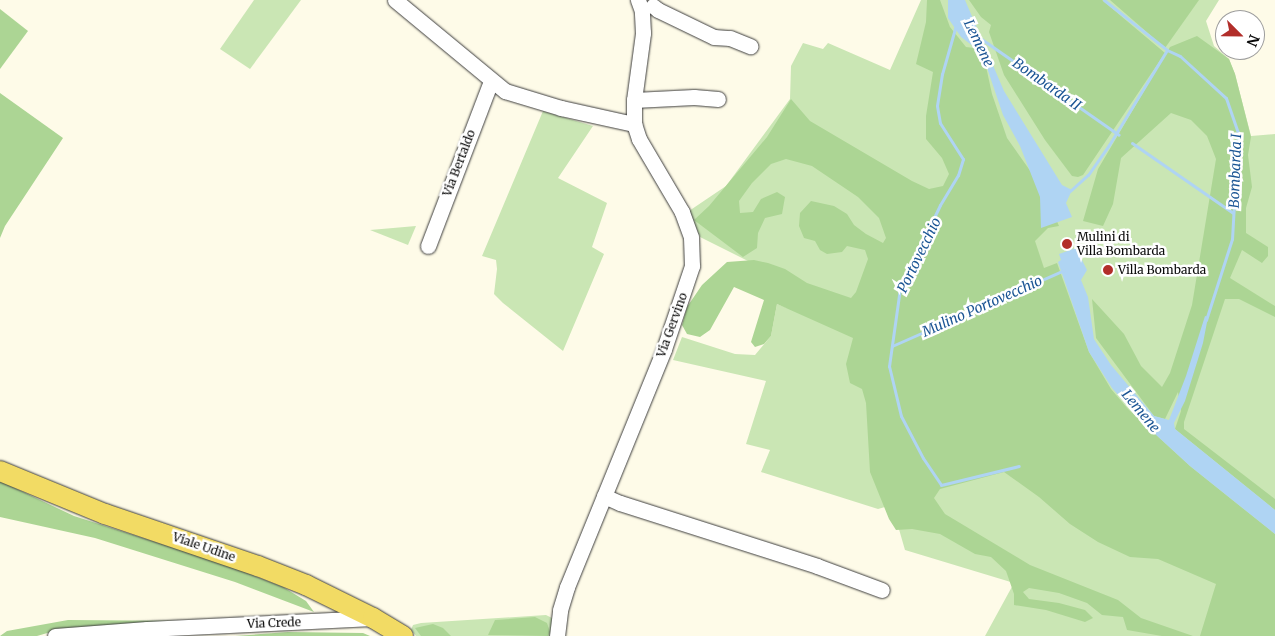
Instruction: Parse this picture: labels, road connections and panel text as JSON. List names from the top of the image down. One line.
{"streets":{"main road":["Viale Udine"],"street":["Via Bertaldo","Via Gervino","Via Crede"]},"crossings":[["Viale Udine","Via Crede"]],"water":["Lemene","Bombarda II","Bombarda I","Portovecchio","Mulino Portovecchio"],"places":["Mulini di Villa Bombarda","Villa Bombarda"],"north":"bottom right"}
